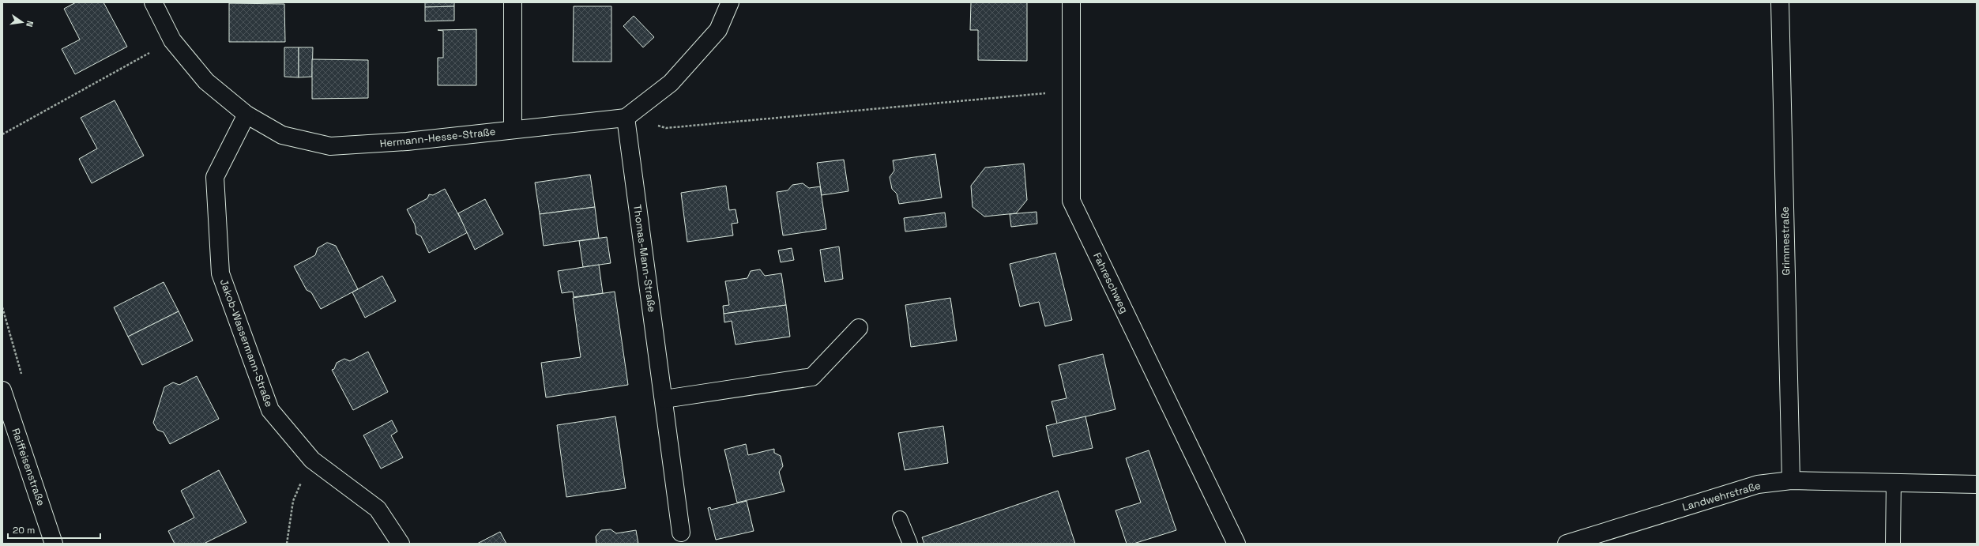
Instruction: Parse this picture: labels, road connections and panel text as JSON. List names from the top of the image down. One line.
{"streets":{"street":["Hermann-Hesse-Straße","Grimmestraße","Thomas-Mann-Straße","Fahreschweg","Jakob-Wassermann-Straße","Raiffeisenstraße","Landwehrstraße"]},"crossings":[["Hermann-Hesse-Straße","Thomas-Mann-Straße"],["Hermann-Hesse-Straße","Jakob-Wassermann-Straße"],["Grimmestraße","Landwehrstraße"]],"scale_bar":"20 m","north":"right"}
